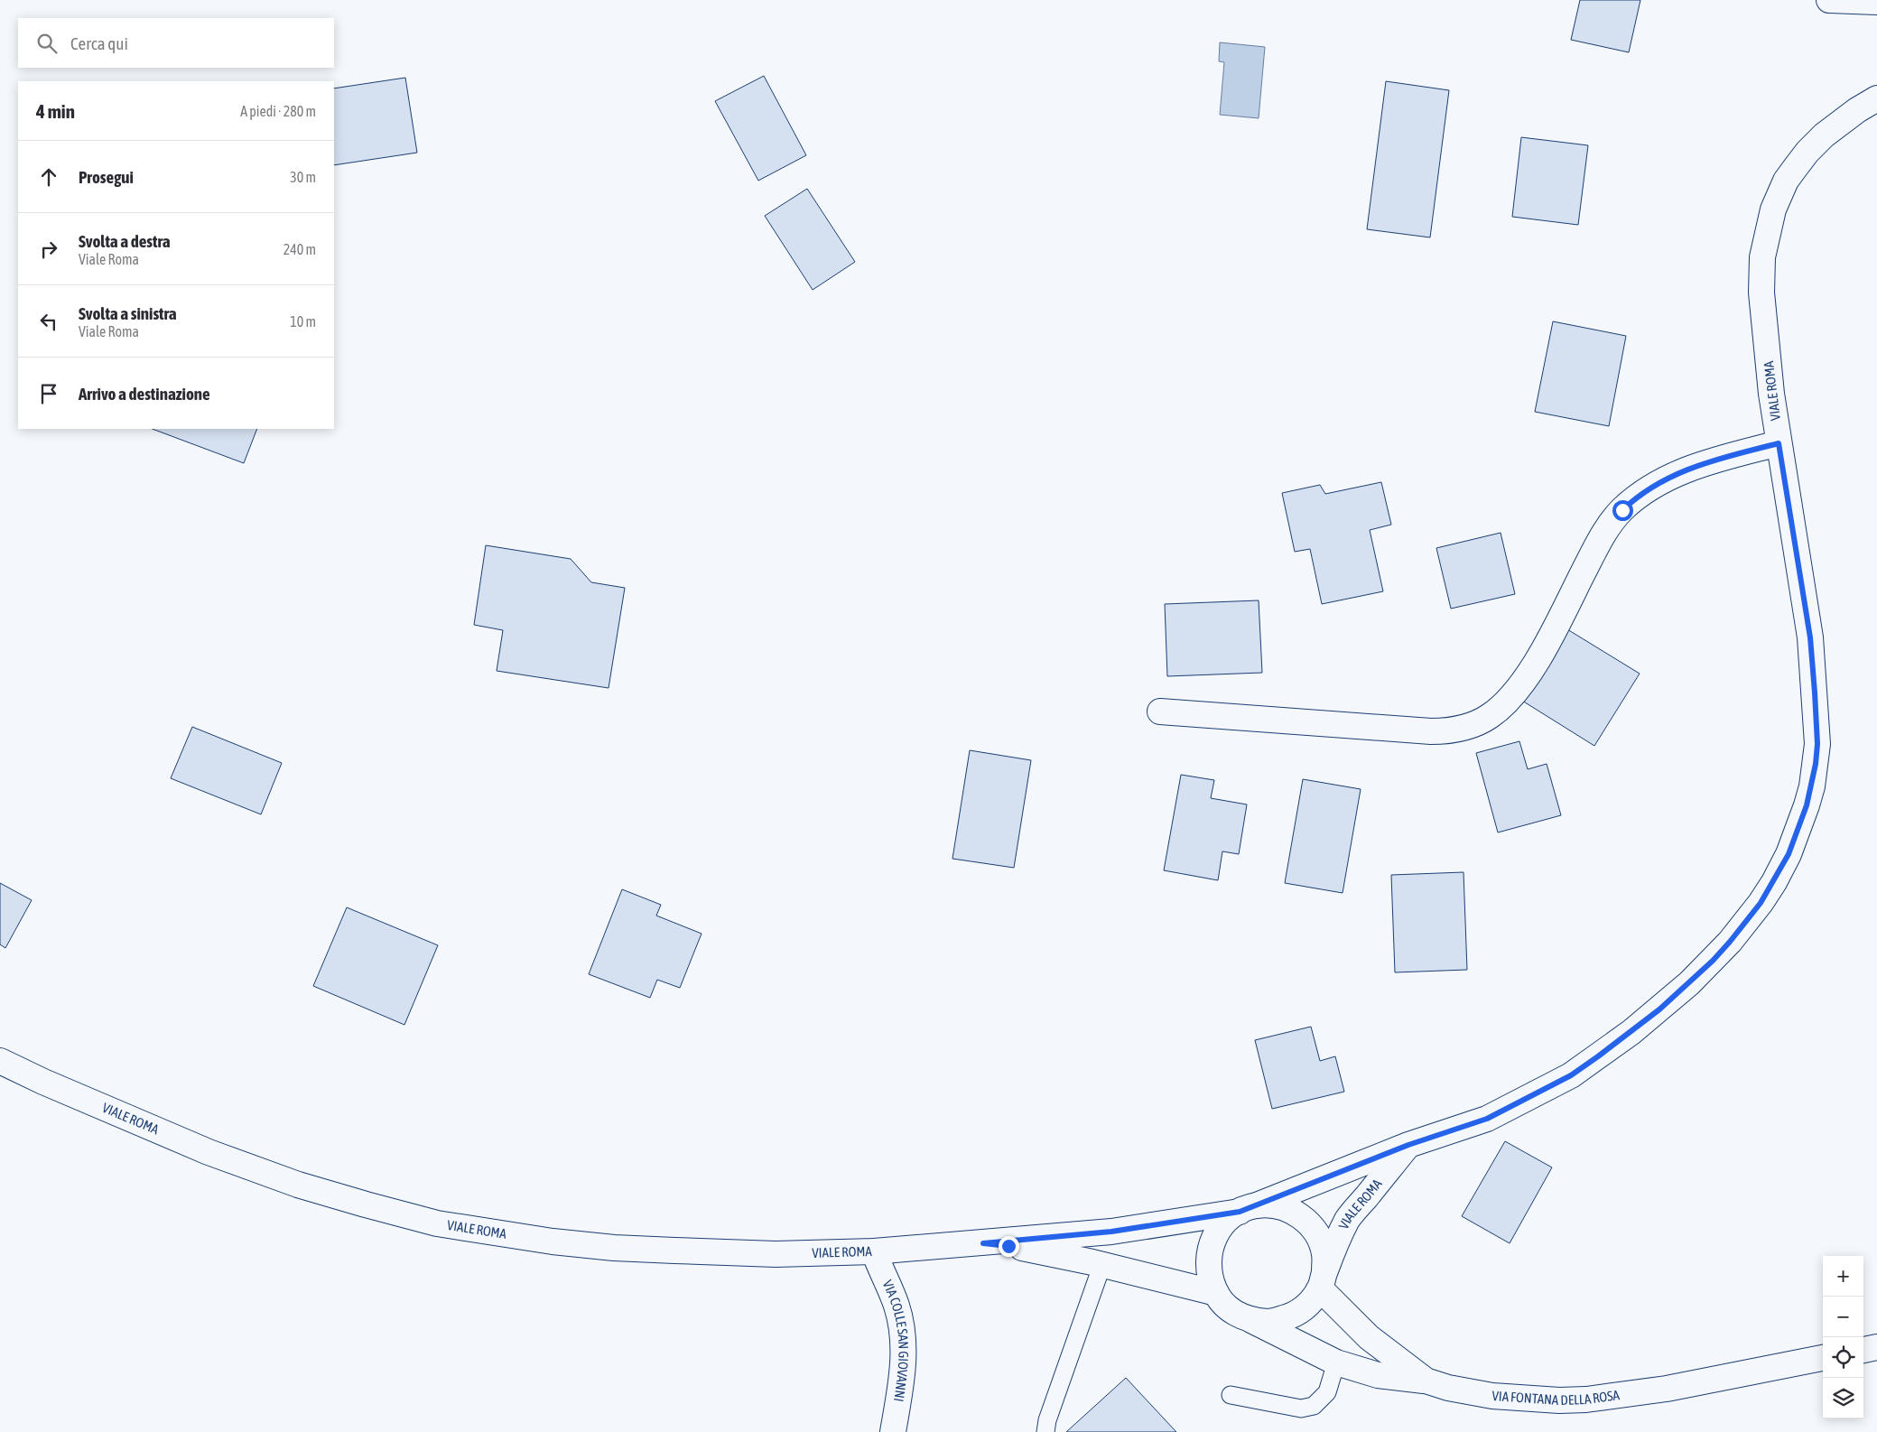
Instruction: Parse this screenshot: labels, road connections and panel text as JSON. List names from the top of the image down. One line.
{"streets":{"main road":["VIALE ROMA","VIA COLLE SAN GIOVANNI","VIA FONTANA DELLA ROSA"]},"crossings":[["VIALE ROMA","VIA COLLE SAN GIOVANNI"],["VIALE ROMA","VIA FONTANA DELLA ROSA"]],"page":{"search":"Cerca qui","heading":["4 min","A piedi · 280 m"],"list":[["Prosegui","30 m"],["Svolta a destra","Viale Roma","240 m"],["Svolta a sinistra","Viale Roma","10 m"],"Arrivo a destinazione"],"map_buttons":["+","−"]}}
